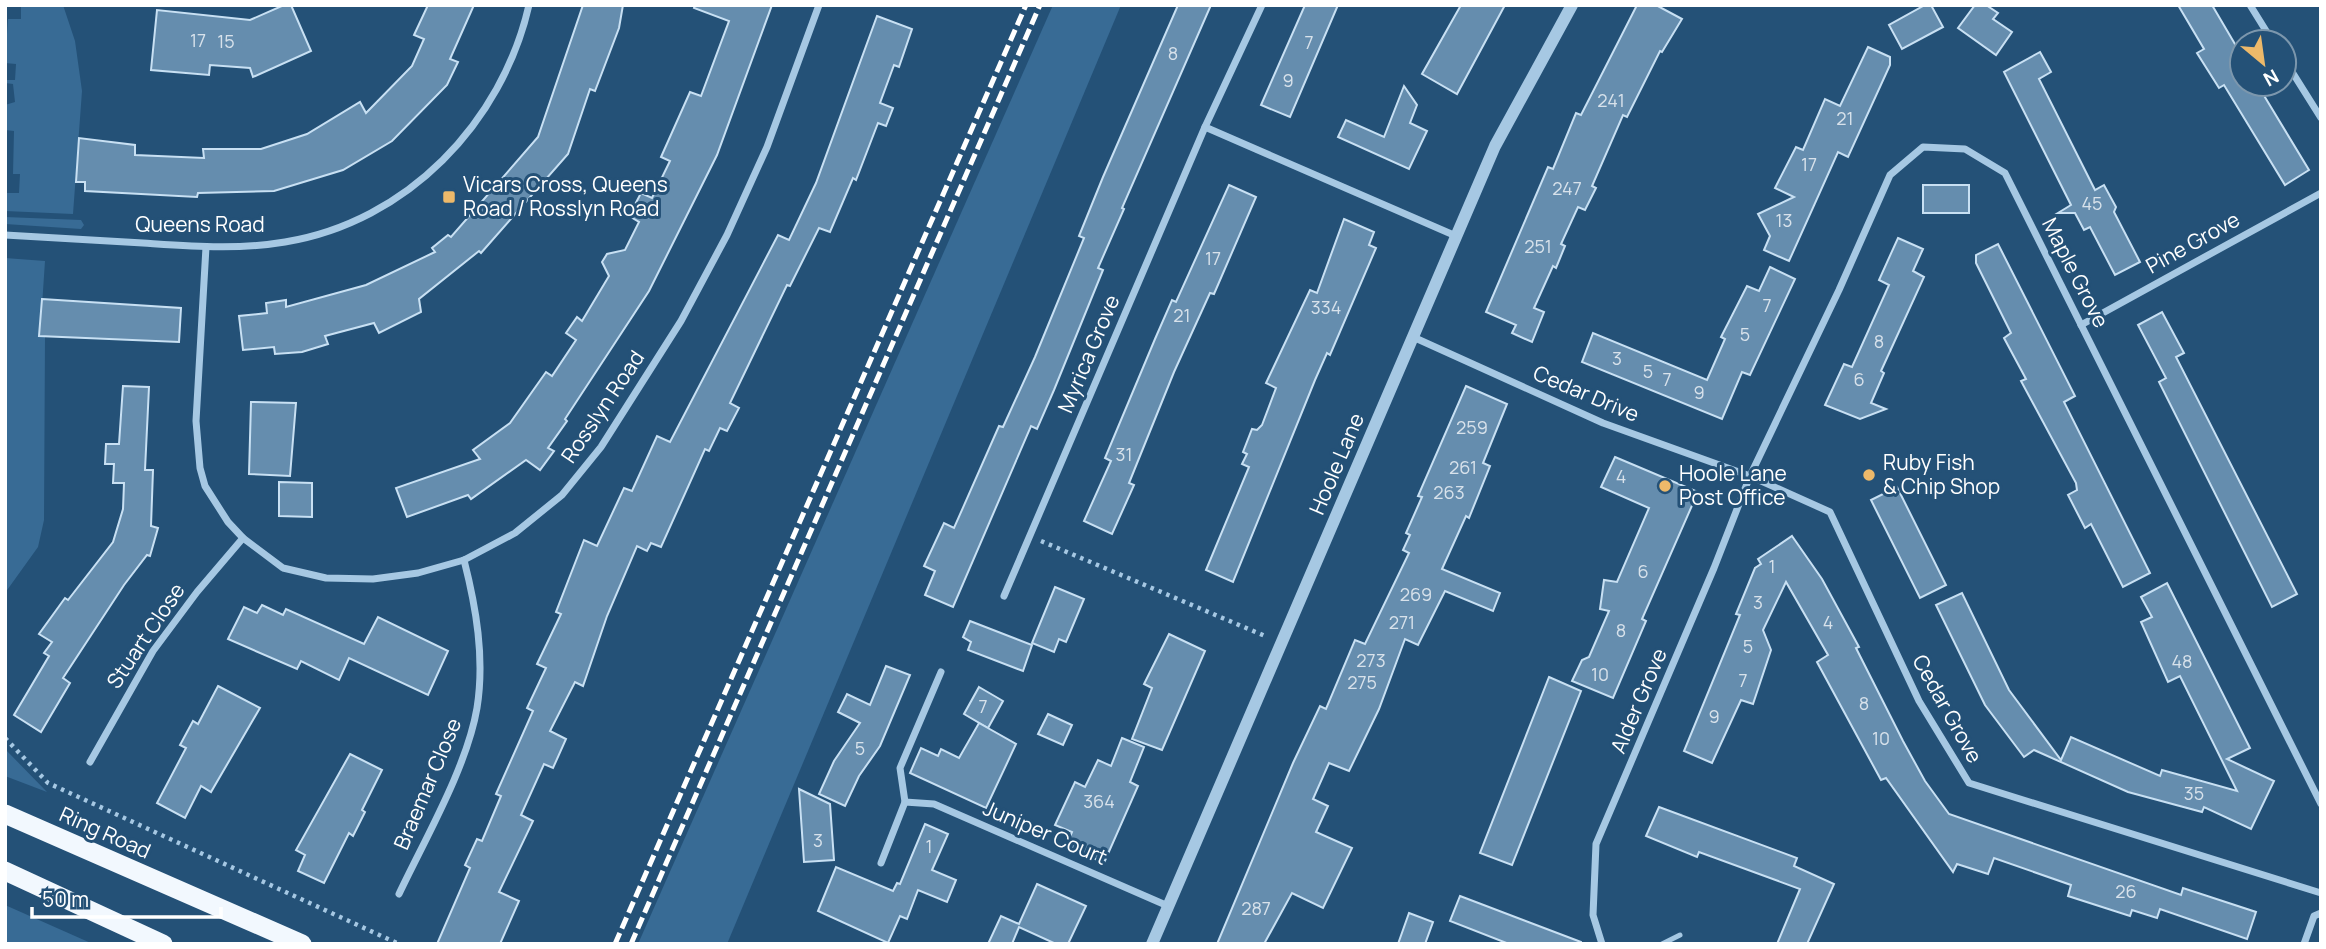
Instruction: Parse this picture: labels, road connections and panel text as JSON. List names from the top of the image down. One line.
{"streets":{"highway":["Ring Road"],"street":["Queens Road","Pine Grove","Maple Grove","Myrica Grove","Cedar Drive","Rosslyn Road","Hoole Lane","Stuart Close","Alder Grove","Cedar Grove","Braemar Close","Juniper Court"]},"crossings":[["Queens Road","Rosslyn Road"],["Pine Grove","Maple Grove"],["Maple Grove","Cedar Drive"],["Maple Grove","Alder Grove"],["Maple Grove","Cedar Grove"],["Cedar Drive","Hoole Lane"],["Cedar Drive","Alder Grove"],["Cedar Drive","Cedar Grove"],["Rosslyn Road","Stuart Close"],["Rosslyn Road","Braemar Close"],["Hoole Lane","Juniper Court"],["Alder Grove","Cedar Grove"]],"places":{"transit":["Vicars Cross, Queens Road / Rosslyn Road"],"other":["Ruby Fish & Chip Shop","Hoole Lane Post Office"]},"house_numbers":["17","15","7","8","9","241","21","17","247","45","13","251","17","7","334","21","5","8","3","5","7","6","9","259","31","261","4","263","1","6","269","3","271","4","8","5","273","48","10","7","275","8","7","9","10","5","35","364","3","1","26","287"],"scale_bar":"50 m","north":"bottom right"}
